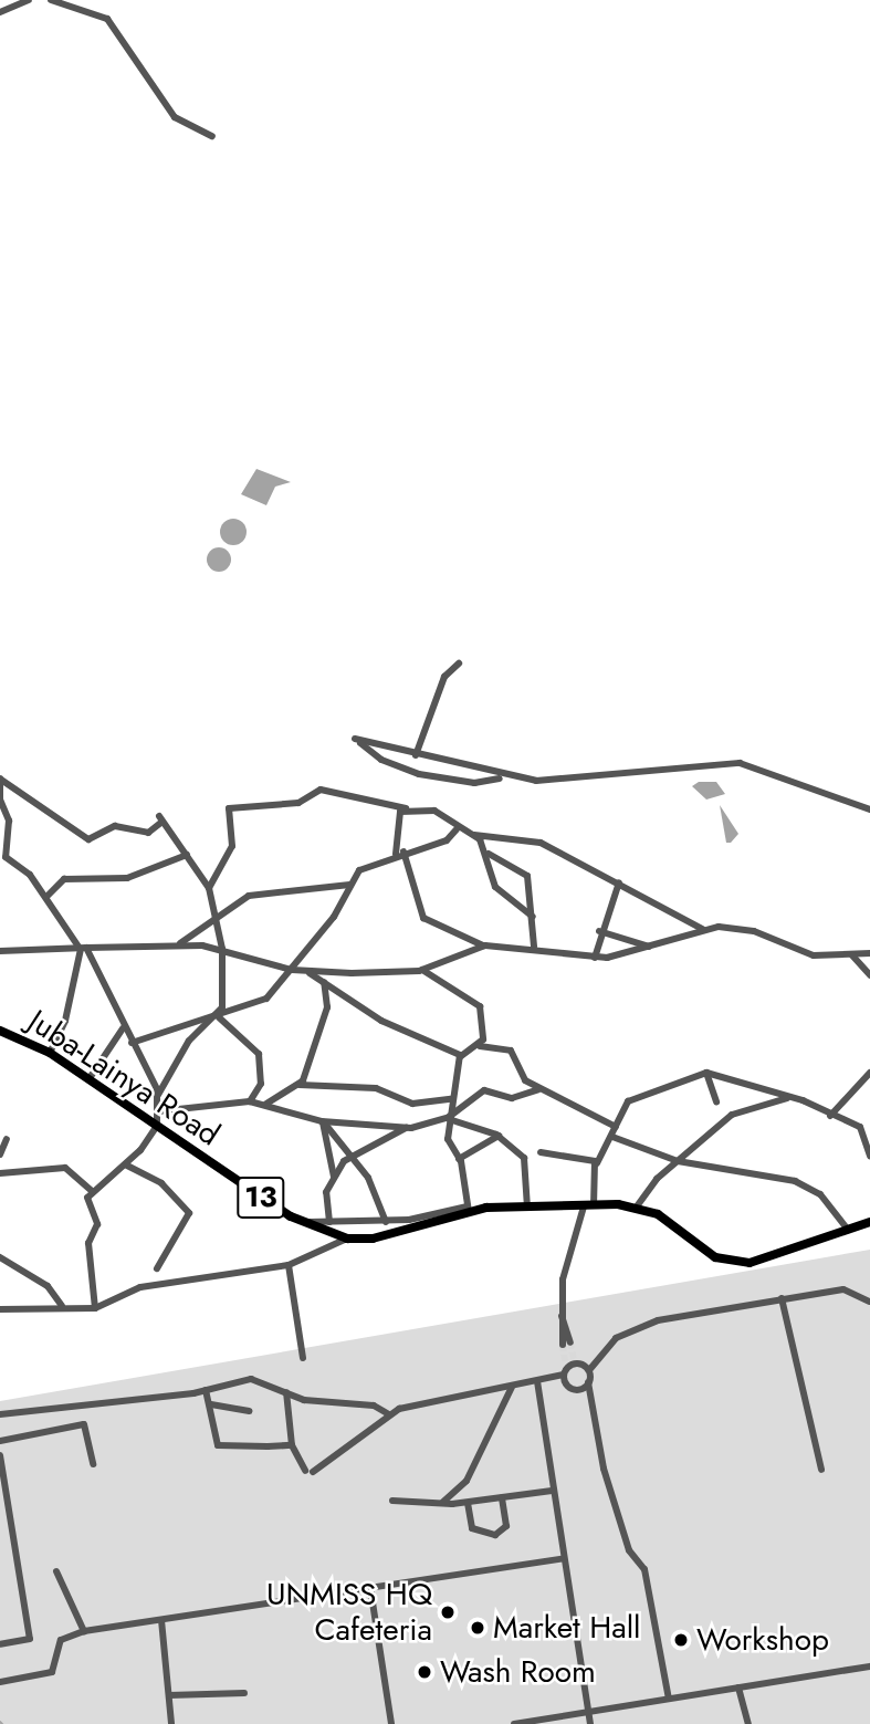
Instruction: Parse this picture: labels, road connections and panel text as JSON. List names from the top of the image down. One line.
{"streets":{"main road":["Juba-Lainya Road","13"]},"places":["UNMISS HQ Cafeteria","Market Hall","Workshop","Wash Room"]}
